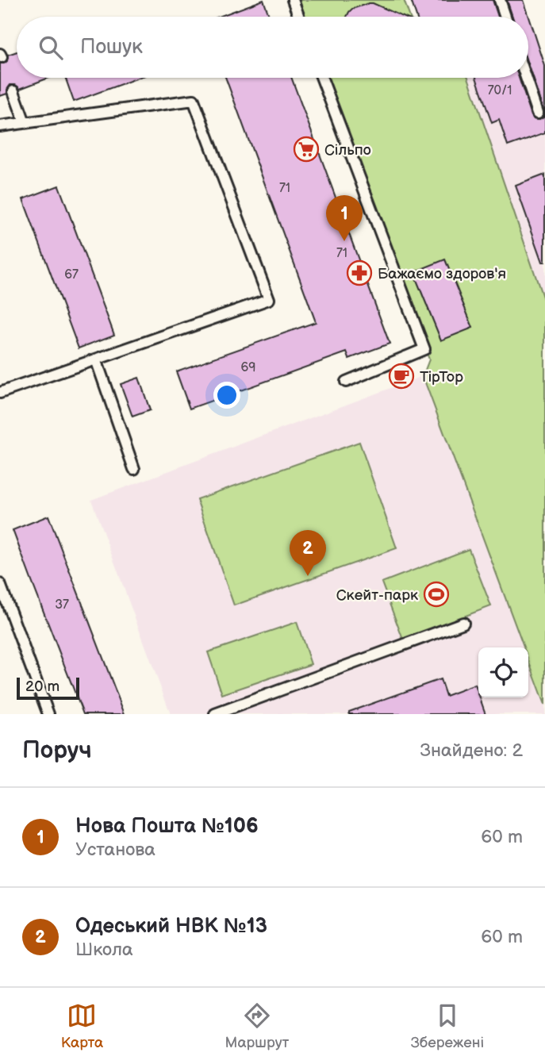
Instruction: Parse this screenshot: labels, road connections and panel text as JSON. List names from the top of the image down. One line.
{"places":{"supermarket":["Сільпо"],"pharmacy":["Бажаємо здоров'я"],"cafe":["TipTop"],"sports":["Скейт-парк"]},"house_numbers":["70/1","71","71","67","69","37"],"scale_bar":"20 m","page":{"search":"Пошук","pins":["1","2"],"scale":"20 m","heading":["Поруч","Знайдено: 2"],"list":[{"mark":"1","name":"Нова Пошта №106","note":"Установа","value":"60 m"},{"mark":"2","name":"Одеський НВК №13","note":"Школа","value":"60 m"}],"nav":["Карта","Маршрут","Збережені"]}}
